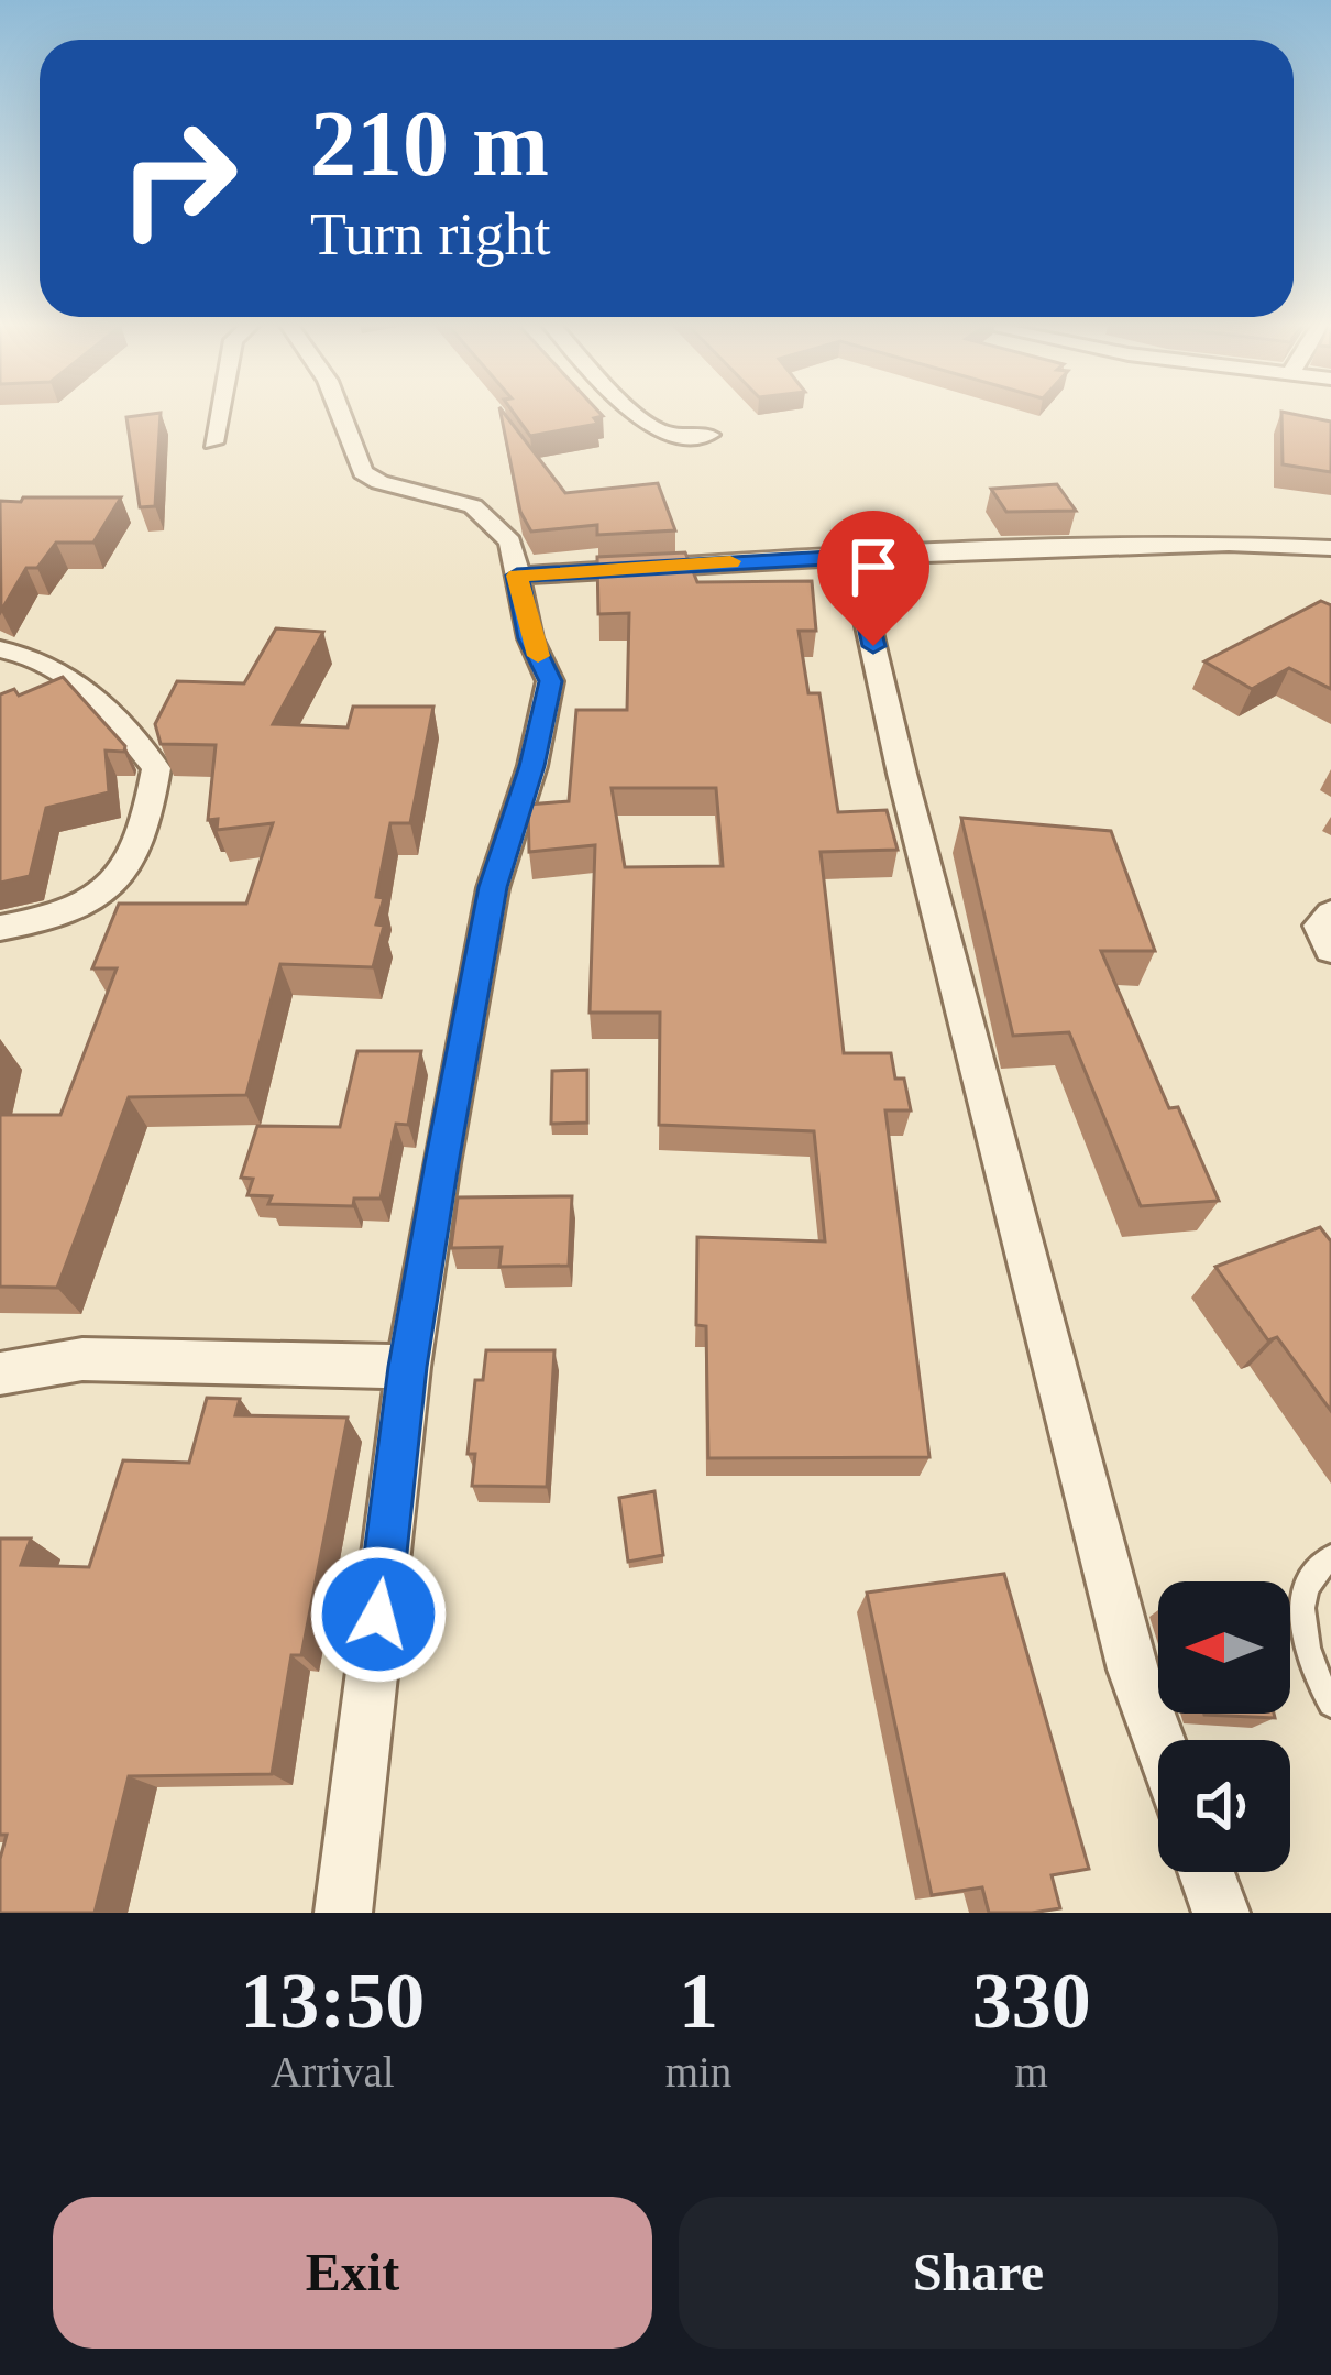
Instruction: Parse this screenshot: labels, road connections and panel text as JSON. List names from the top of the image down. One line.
{"north":"left","page":{"turn":["210 m","Turn right"],"eta":["13:50","Arrival","1","min","330","m"],"buttons":["Exit","Share"]}}
